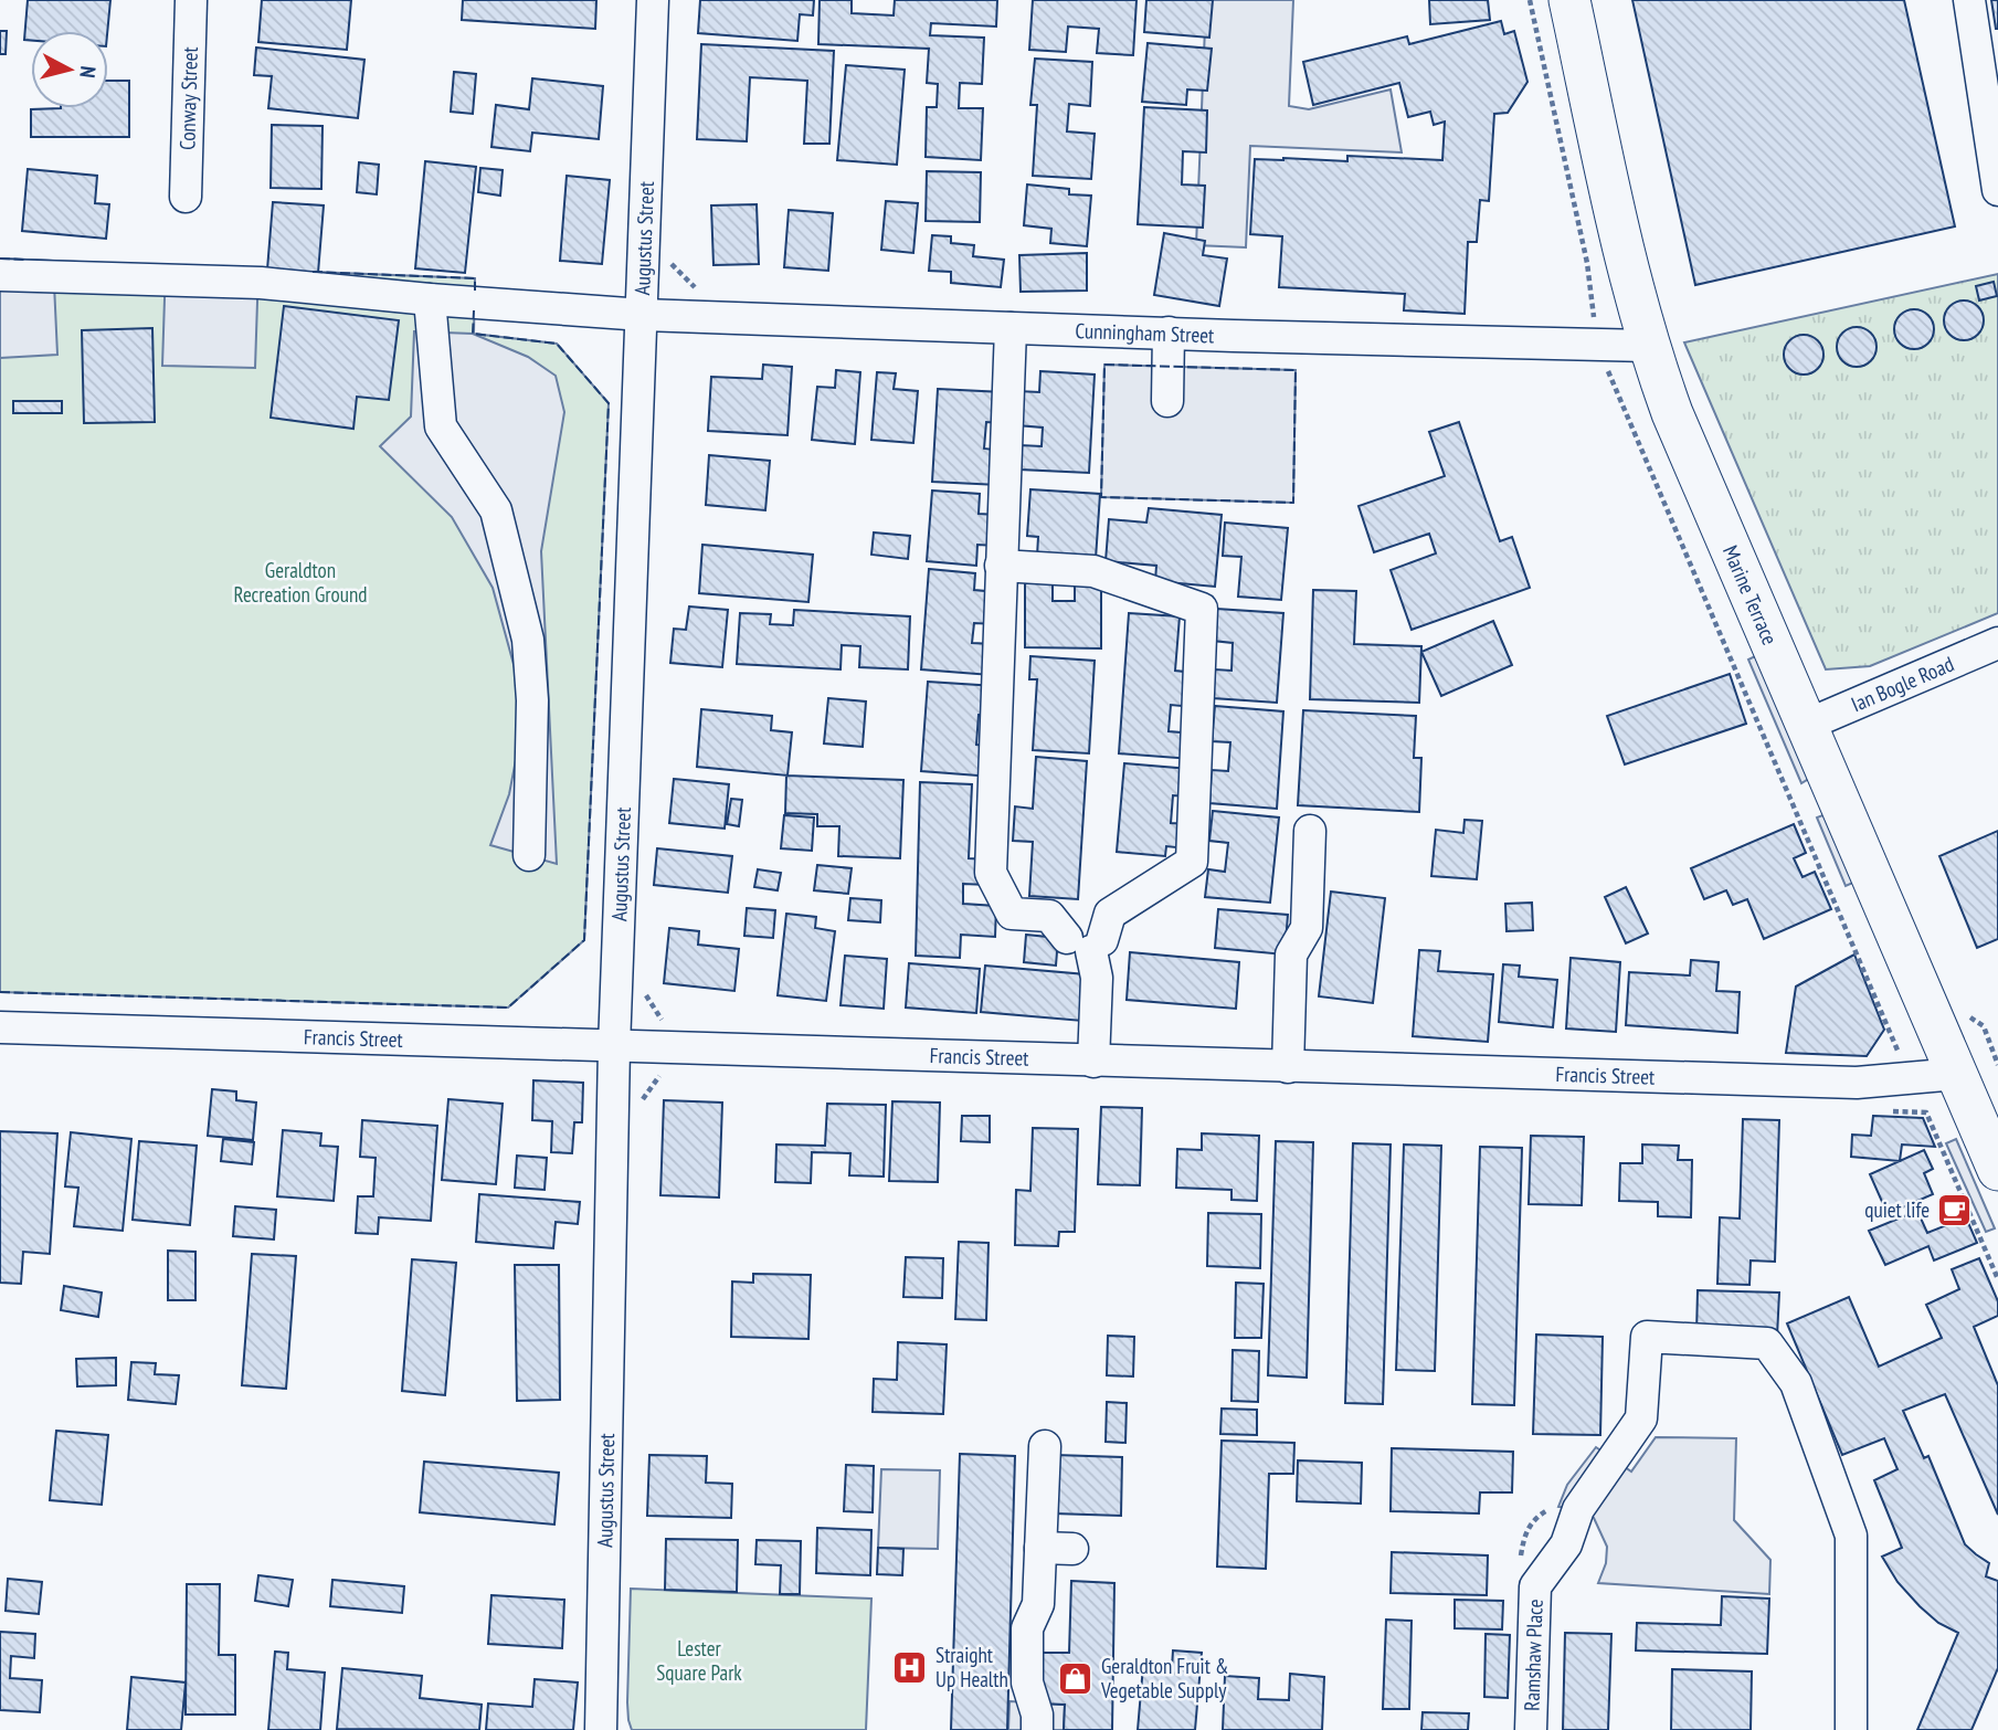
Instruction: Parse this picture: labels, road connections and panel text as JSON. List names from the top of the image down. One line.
{"streets":{"main road":["Marine Terrace"],"street":["Conway Street","Augustus Street","Cunningham Street","Ian Bogle Road","Francis Street","Ramshaw Place"]},"crossings":[["Augustus Street","Cunningham Street"],["Augustus Street","Francis Street"],["Cunningham Street","Marine Terrace"],["Marine Terrace","Ian Bogle Road"],["Marine Terrace","Francis Street"]],"parks":["Geraldton Recreation Ground","Lester Square Park"],"places":{"cafe":["quiet life"],"hospital":["Straight Up Health"],"shop":["Geraldton Fruit & Vegetable Supply"]},"north":"right"}
